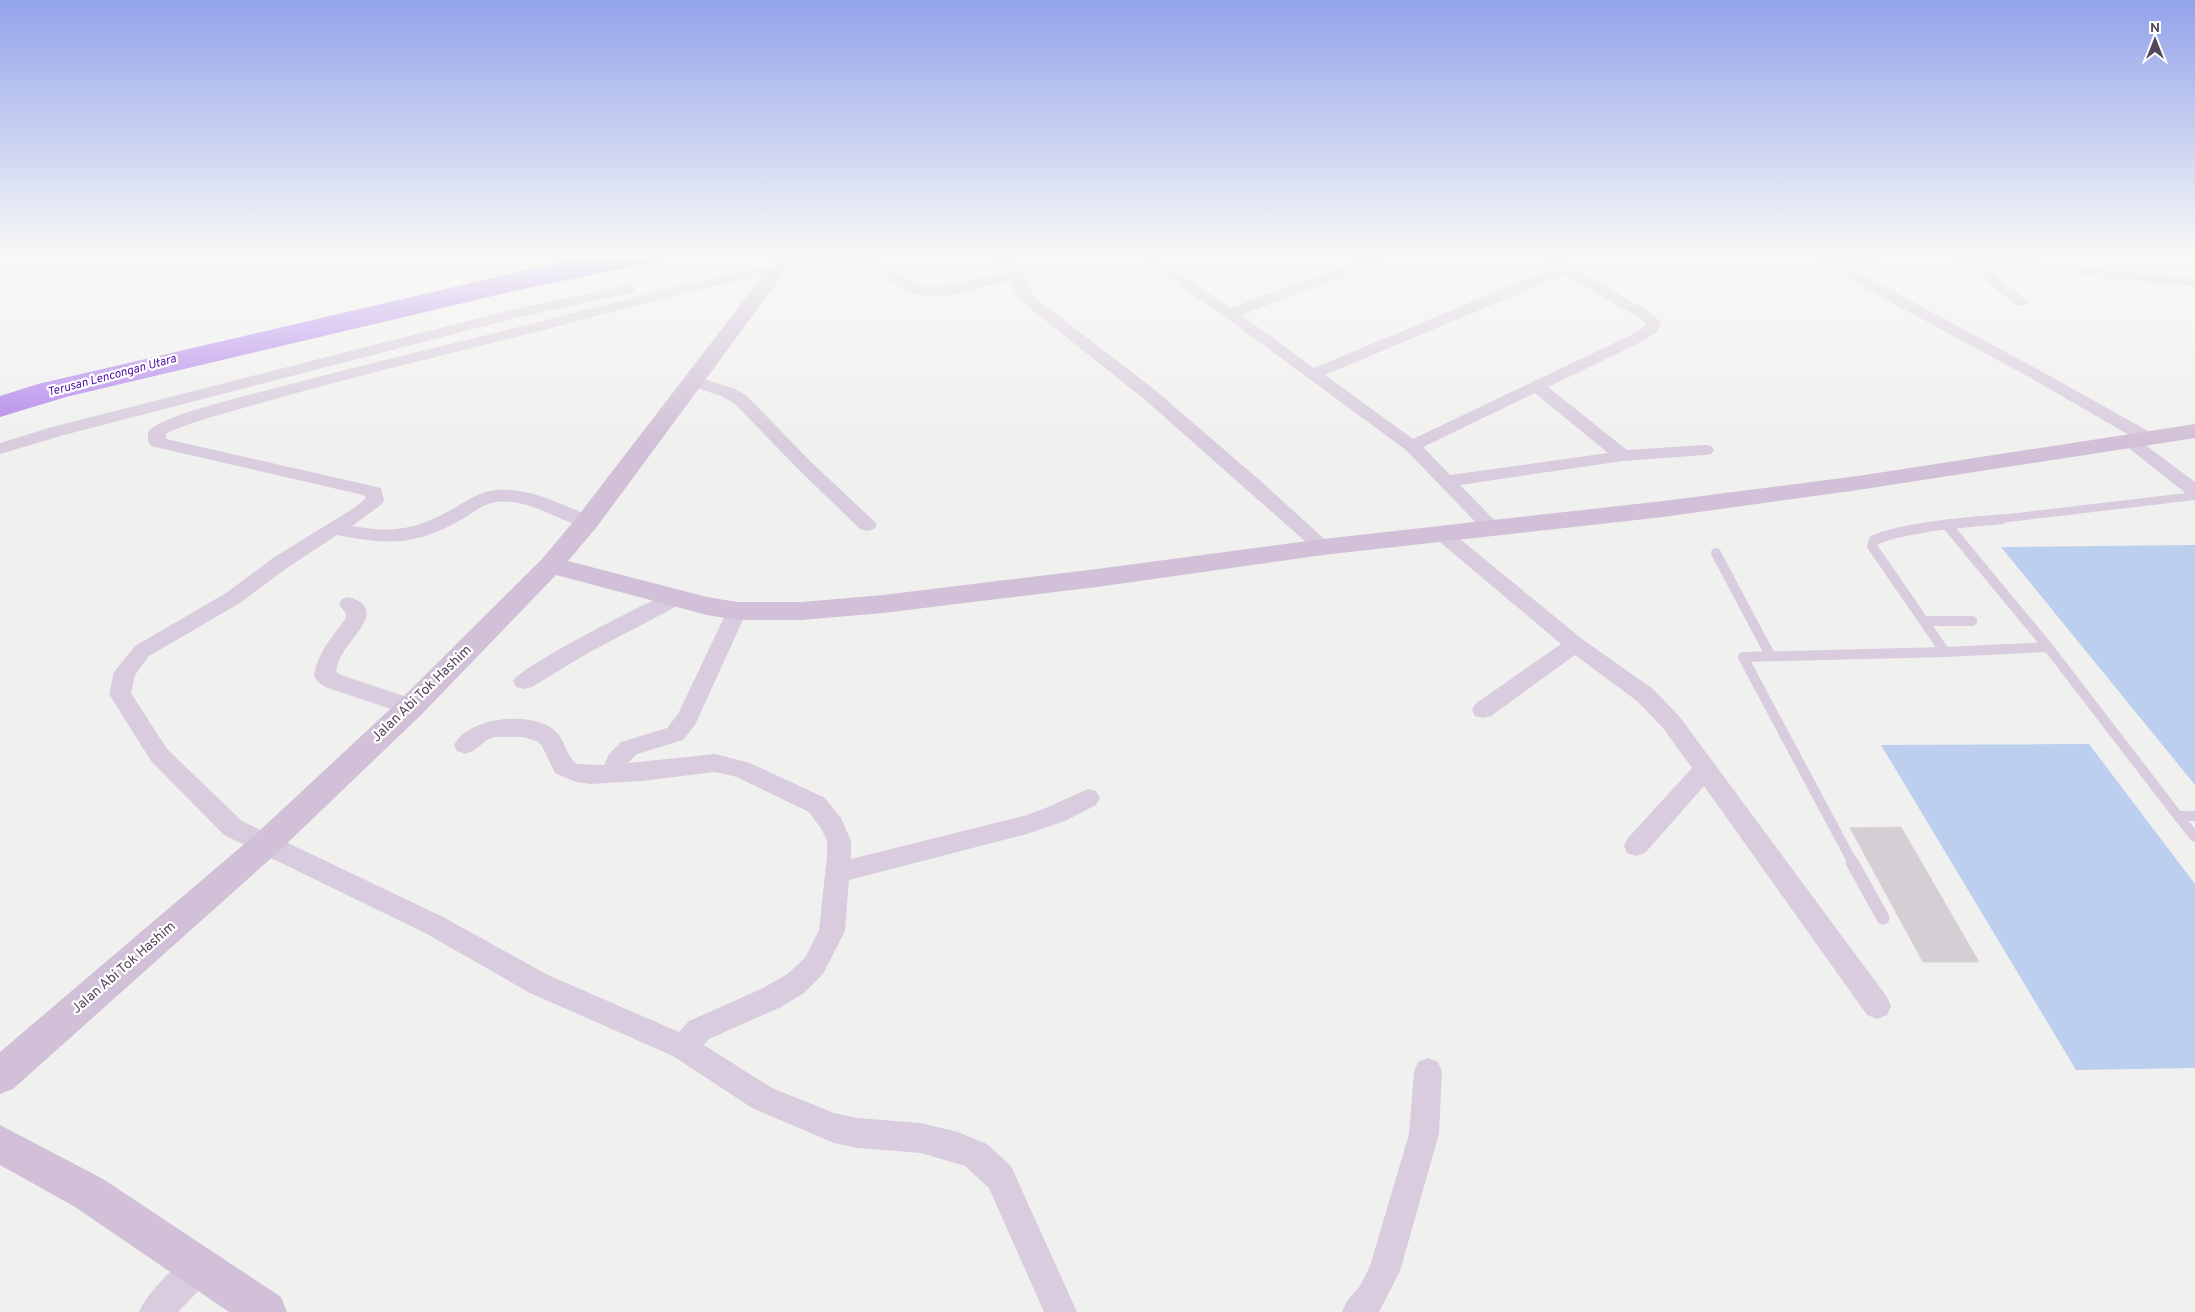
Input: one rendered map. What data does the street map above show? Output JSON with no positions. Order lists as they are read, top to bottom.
{
  "streets": {
    "street": ["Jalan Abi Tok Hashim"]
  },
  "water": ["Terusan Lencongan Utara"],
  "north": "top"
}
